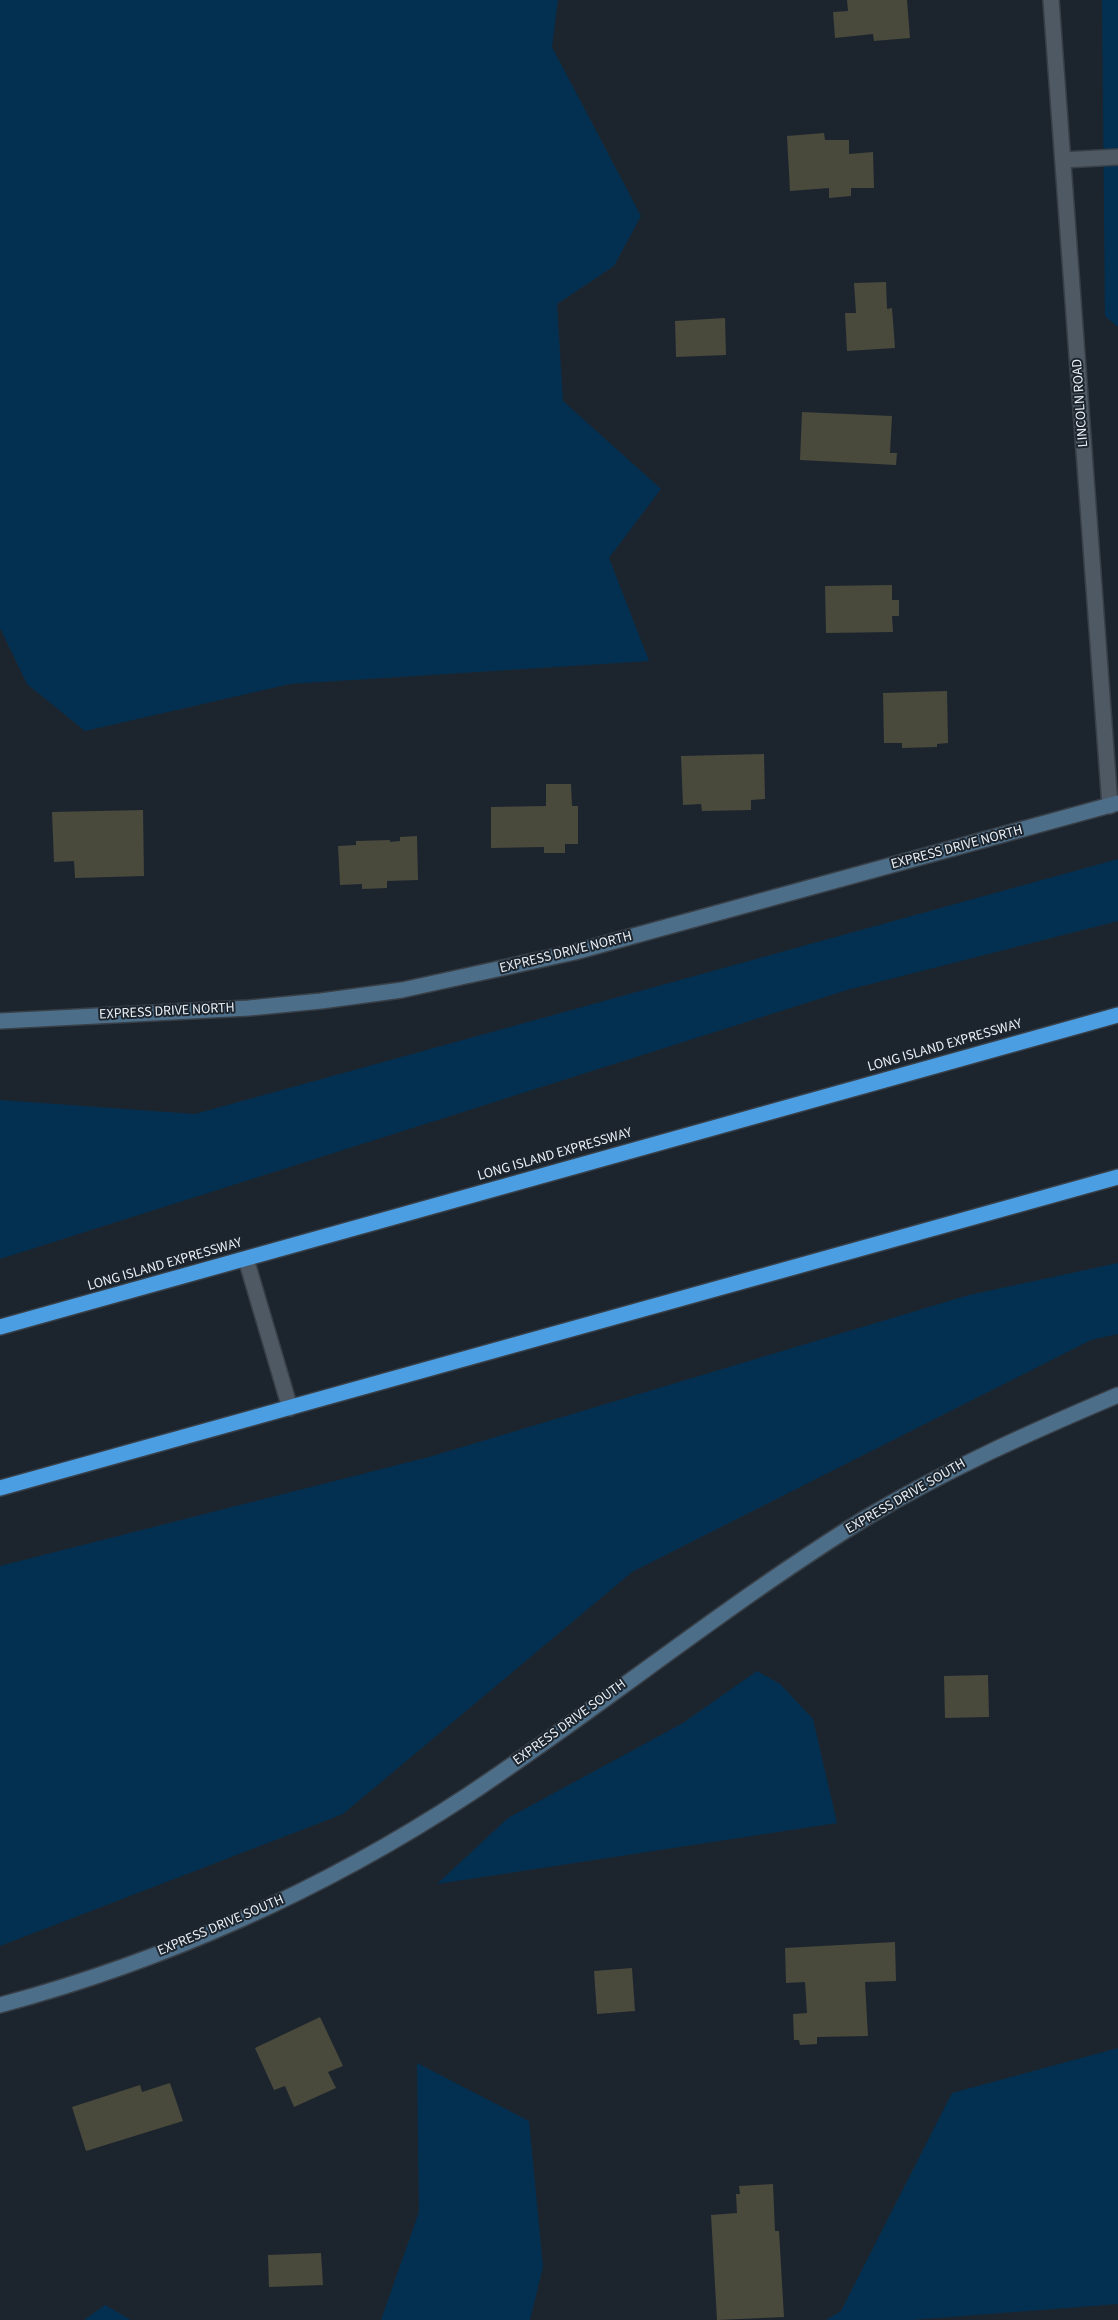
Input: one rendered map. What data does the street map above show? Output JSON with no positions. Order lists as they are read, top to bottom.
{
  "streets": {
    "highway": ["LONG ISLAND EXPRESSWAY"],
    "main road": ["EXPRESS DRIVE NORTH", "EXPRESS DRIVE SOUTH"],
    "street": ["LINCOLN ROAD"]
  },
  "crossings": [
    ["LINCOLN ROAD", "EXPRESS DRIVE NORTH"]
  ]
}
